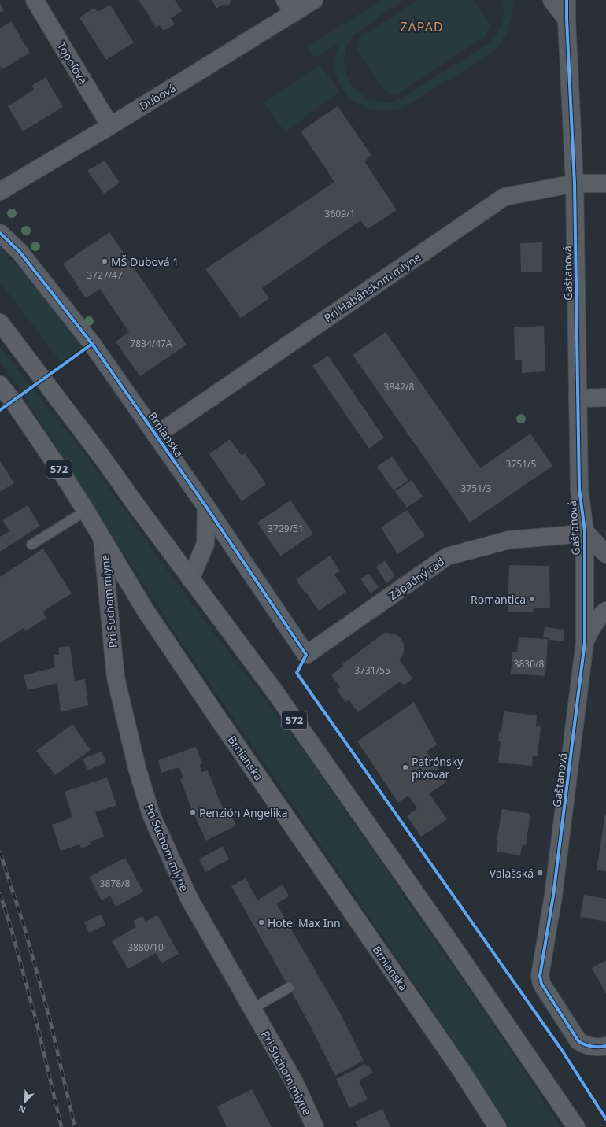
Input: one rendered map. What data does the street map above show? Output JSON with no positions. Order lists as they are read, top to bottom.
{
  "streets": {
    "main road": ["Brnianska", "572"],
    "street": [
      "Topoľová",
      "Dubová",
      "Gaštanová",
      "Pri Habánskom mlyne",
      "Západný rad",
      "Pri Suchom mlyne"
    ]
  },
  "crossings": [
    ["Topoľová", "Dubová"],
    ["Gaštanová", "Pri Habánskom mlyne"],
    ["Gaštanová", "Západný rad"],
    ["Pri Habánskom mlyne", "Brnianska"],
    ["Brnianska", "Západný rad"],
    ["Brnianska", "Pri Suchom mlyne"]
  ],
  "districts": ["ZÁPAD"],
  "places": {
    "other": [
      "MŠ Dubová 1",
      "Romantica",
      "Patrónsky pivovar",
      "Penzión Angelika",
      "Hotel Max Inn"
    ],
    "transit": ["Valašská"]
  },
  "house_numbers": [
    "3609/1",
    "3727/47",
    "7834/47A",
    "3842/8",
    "3751/5",
    "3751/3",
    "3729/51",
    "3830/8",
    "3731/55",
    "3878/8",
    "3880/10"
  ],
  "north": "bottom left"
}
